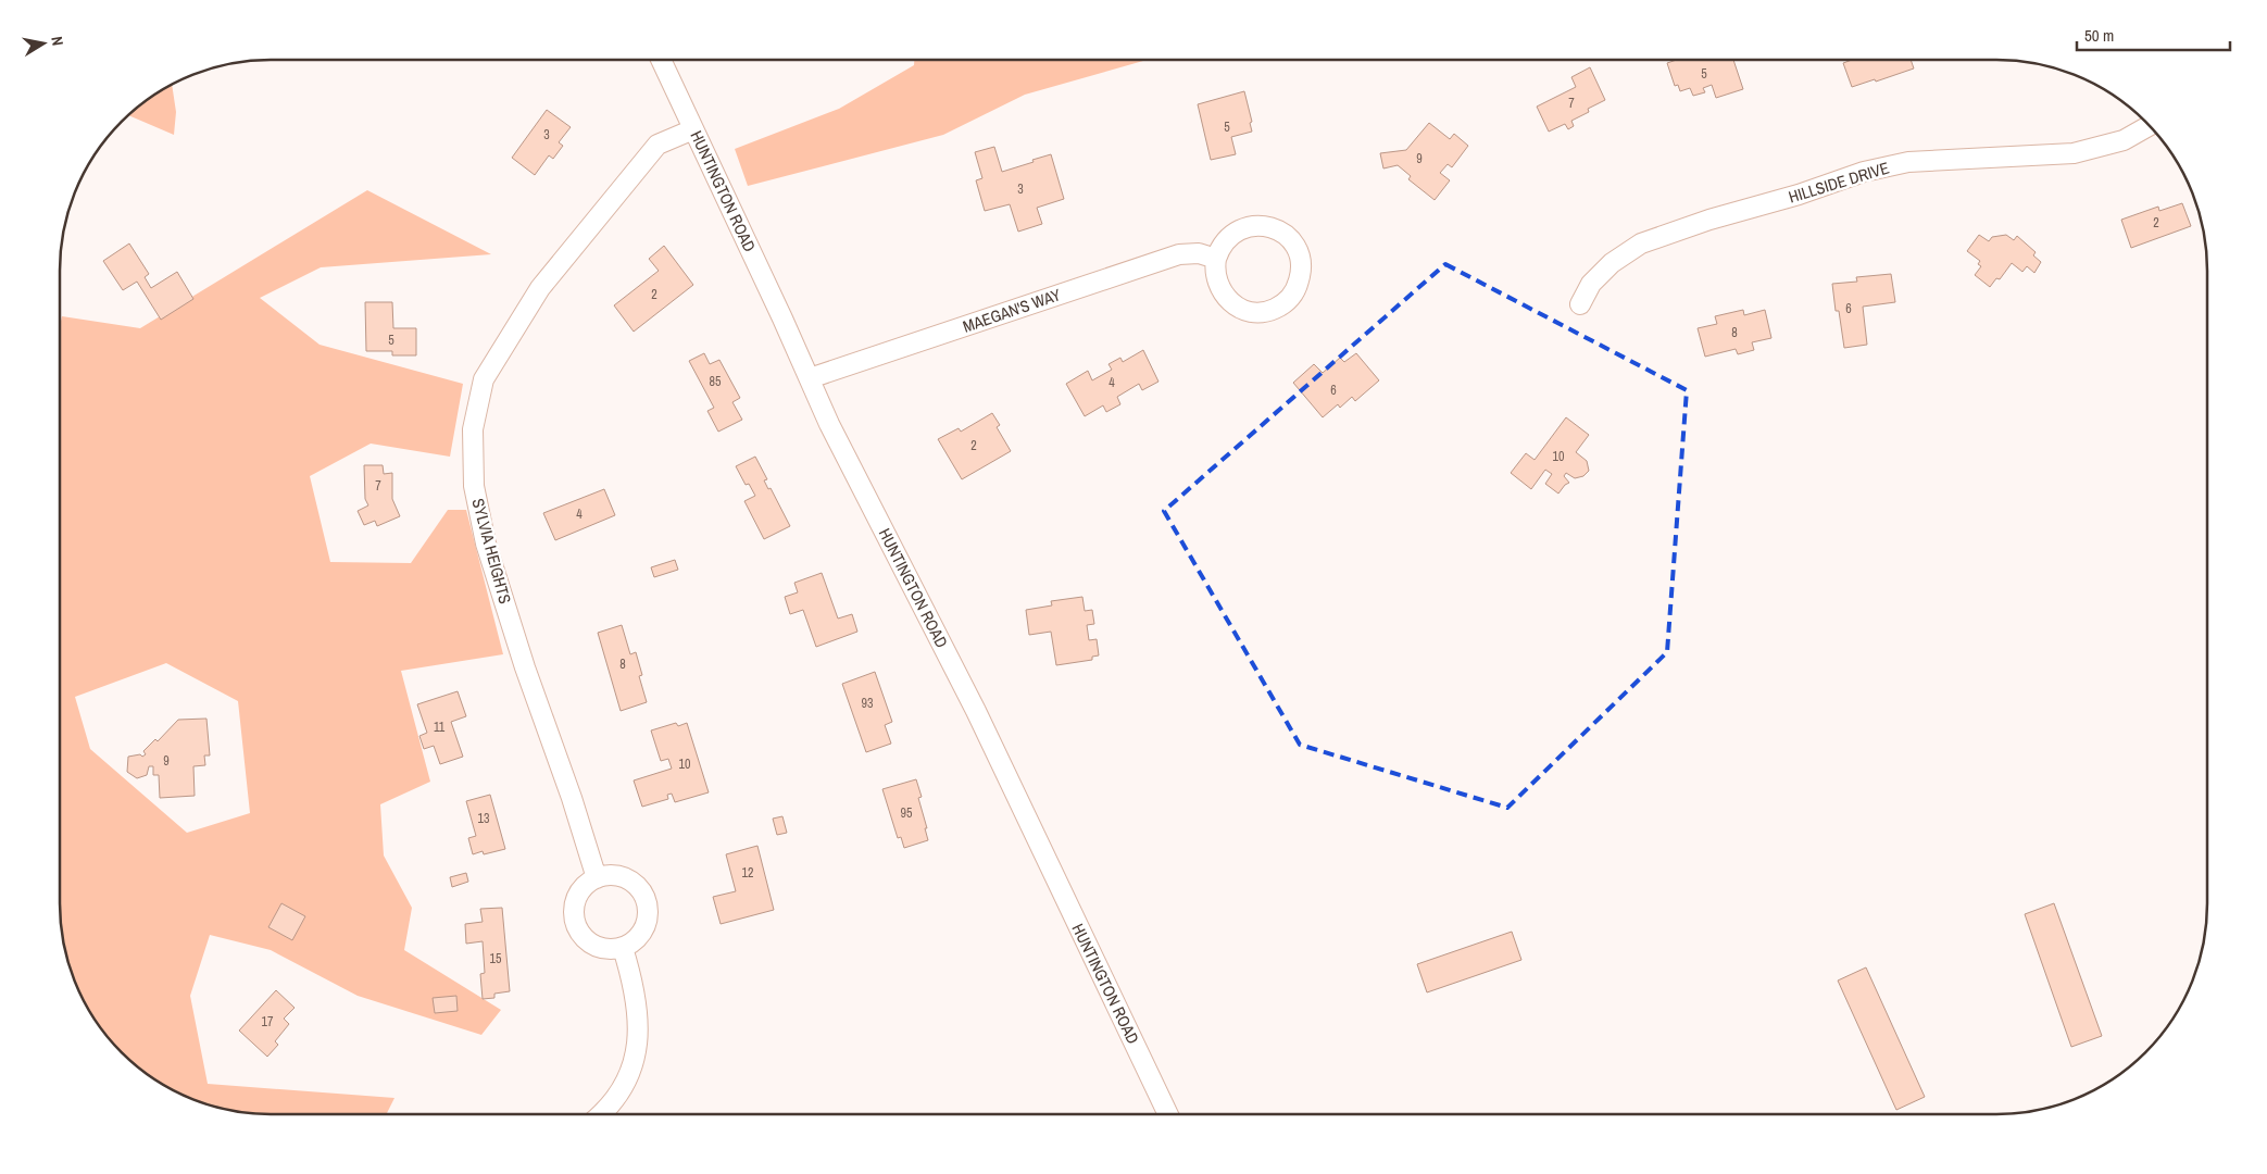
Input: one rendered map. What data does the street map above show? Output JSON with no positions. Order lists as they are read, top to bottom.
{
  "streets": {
    "street": [
      "HILLSIDE DRIVE",
      "HUNTINGTON ROAD",
      "MAEGAN'S WAY",
      "SYLVIA HEIGHTS"
    ]
  },
  "crossings": [
    ["HUNTINGTON ROAD", "MAEGAN'S WAY"],
    ["HUNTINGTON ROAD", "SYLVIA HEIGHTS"]
  ],
  "house_numbers": [
    "5",
    "7",
    "5",
    "3",
    "9",
    "3",
    "2",
    "2",
    "6",
    "8",
    "5",
    "85",
    "4",
    "6",
    "2",
    "10",
    "7",
    "4",
    "8",
    "93",
    "11",
    "9",
    "10",
    "95",
    "13",
    "12",
    "15",
    "17"
  ],
  "scale_bar": "50 m",
  "north": "right"
}
